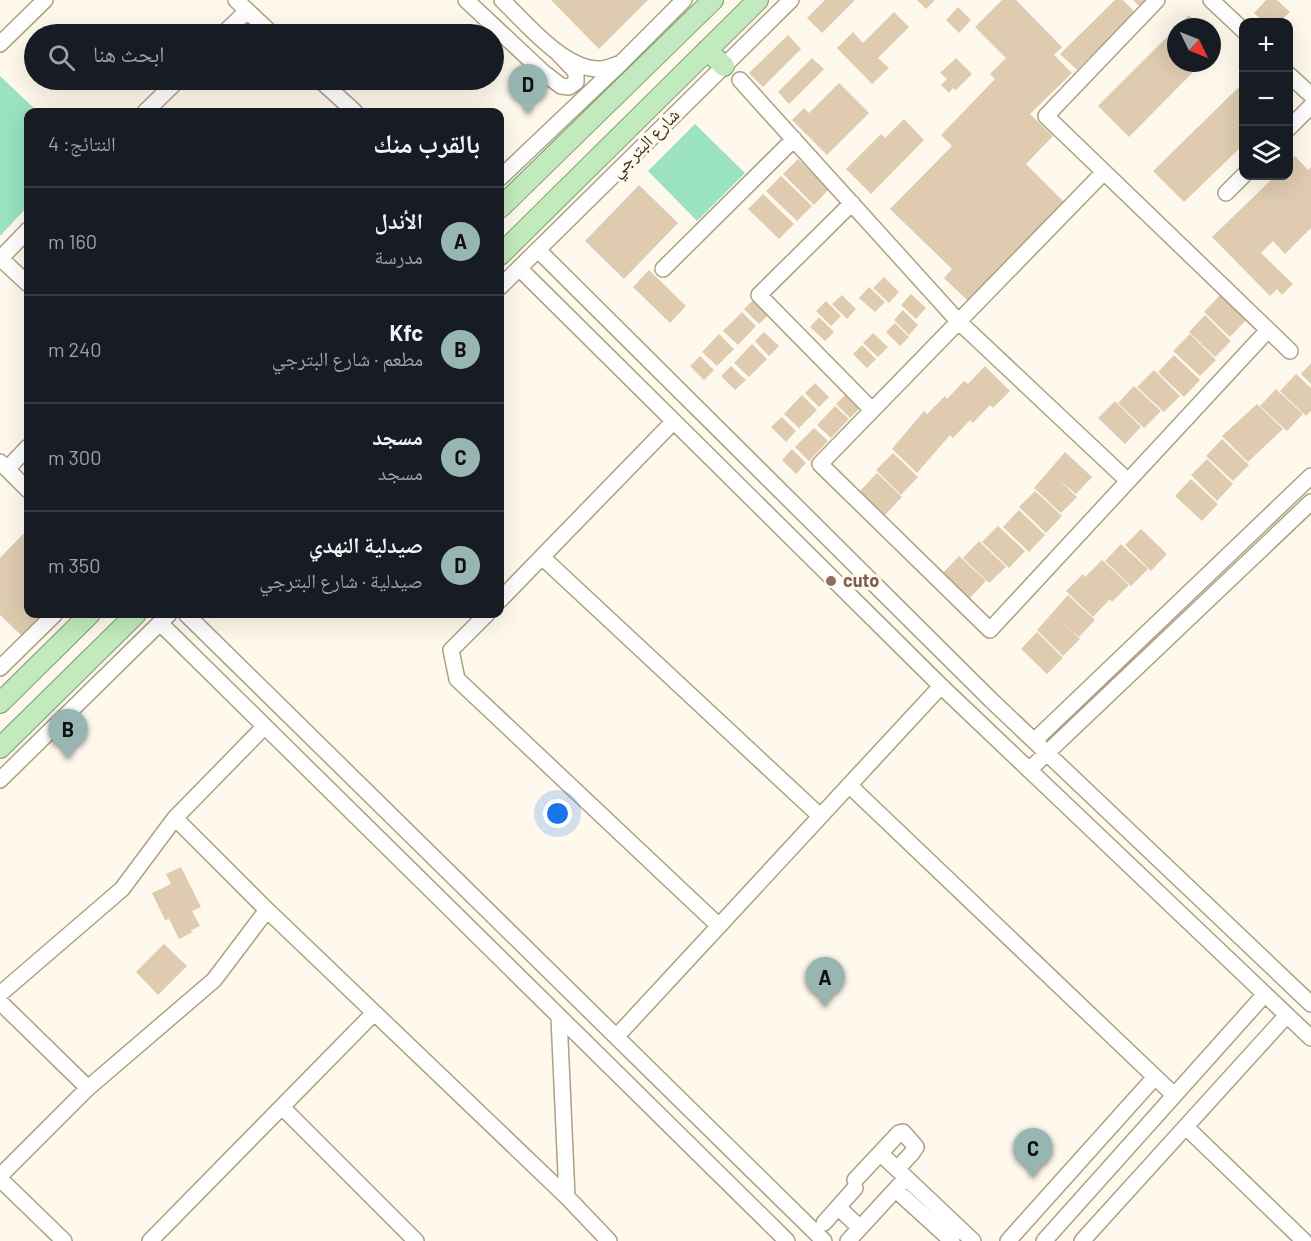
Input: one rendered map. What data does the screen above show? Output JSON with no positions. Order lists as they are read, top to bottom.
{
  "streets": {
    "main road": ["شارع البترجي"]
  },
  "places": ["cuto"],
  "north": "bottom right",
  "page": {
    "map_buttons": ["+", "−"],
    "search": "ابحث هنا",
    "pins": [
      "D",
      "B",
      "A",
      "C"
    ],
    "heading": ["بالقرب منك", "النتائج: 4"],
    "list": [
      {
        "mark": "A",
        "name": "الأندل",
        "note": "مدرسة",
        "value": "160 m"
      },
      {
        "mark": "B",
        "name": "Kfc",
        "note": "مطعم · شارع البترجي",
        "value": "240 m"
      },
      {
        "mark": "C",
        "name": "مسجد",
        "note": "مسجد",
        "value": "300 m"
      },
      {
        "mark": "D",
        "name": "صيدلية النهدي",
        "note": "صيدلية · شارع البترجي",
        "value": "350 m"
      }
    ]
  }
}
